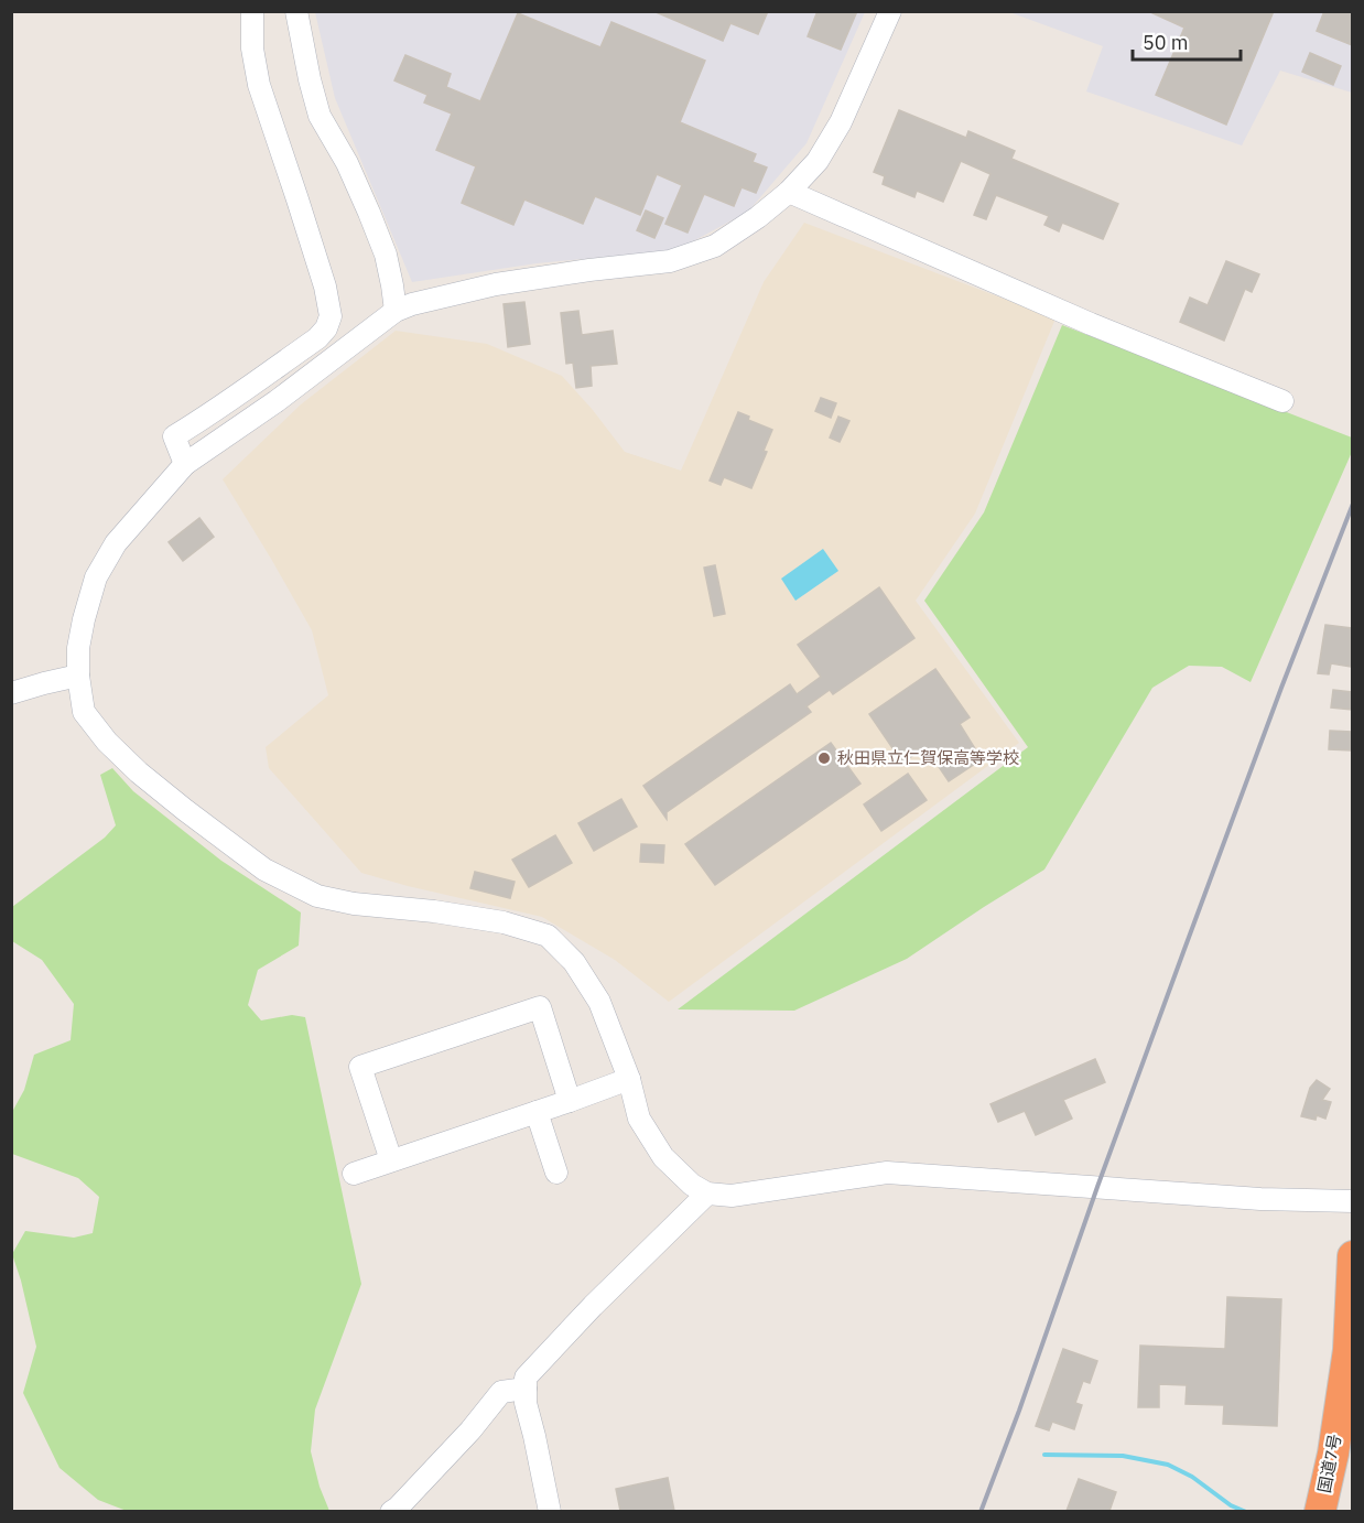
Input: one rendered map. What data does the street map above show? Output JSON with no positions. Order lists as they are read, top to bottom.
{
  "streets": {
    "highway": ["国道7号"]
  },
  "places": ["秋田県立仁賀保高等学校"],
  "scale_bar": "50 m"
}
